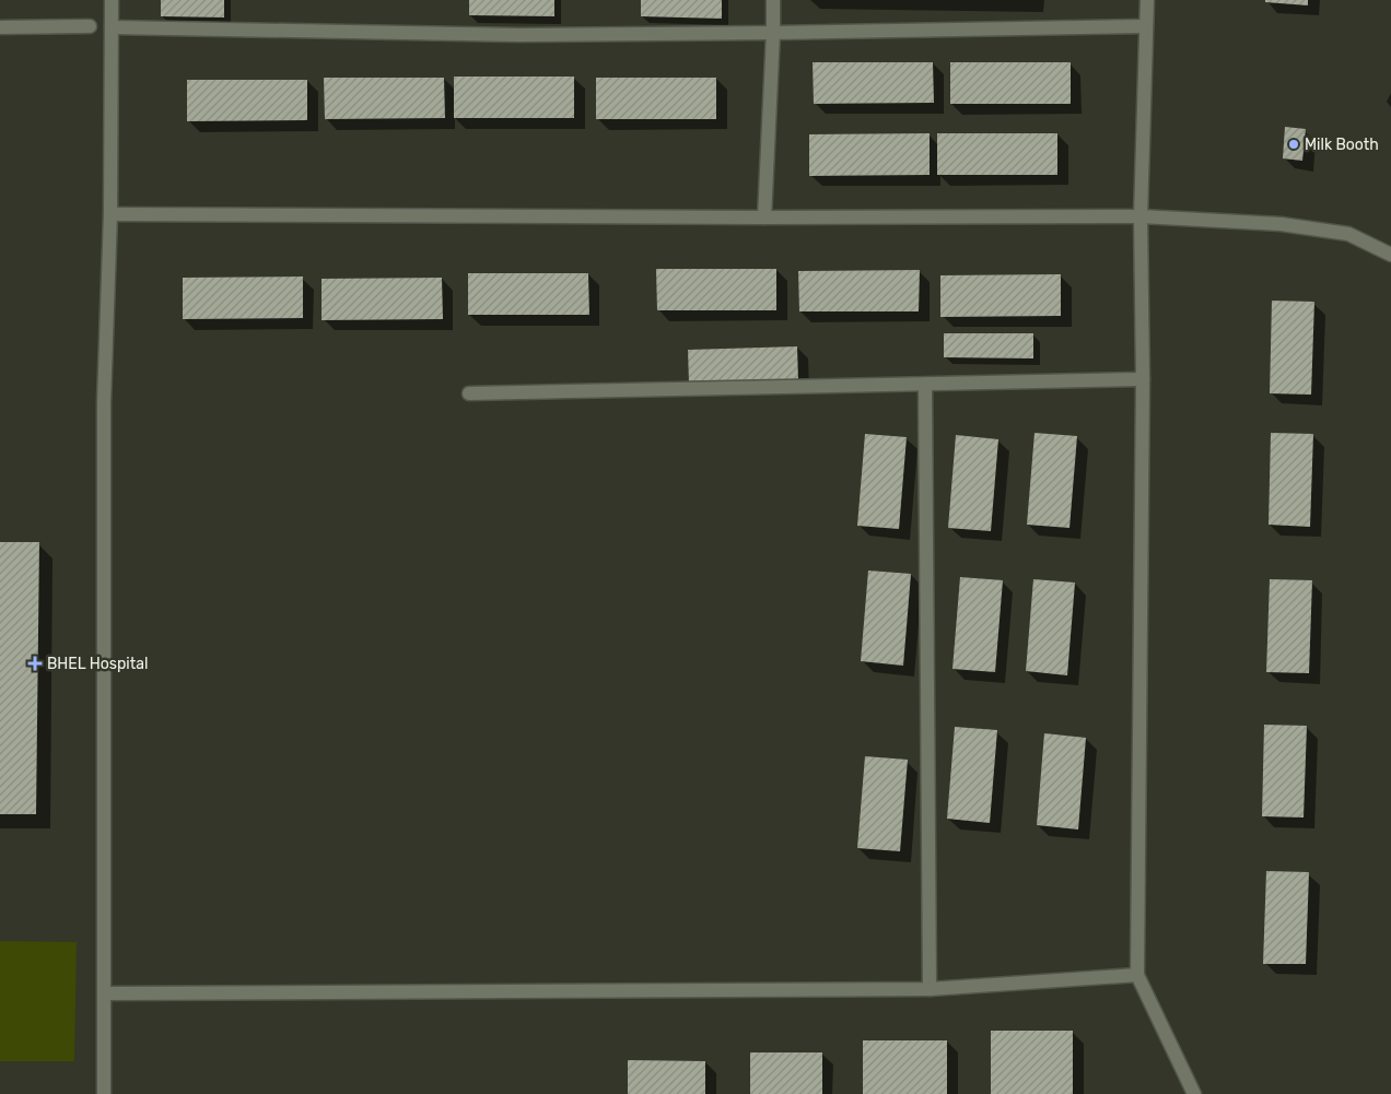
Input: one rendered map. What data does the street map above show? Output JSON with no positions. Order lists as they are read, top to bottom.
{
  "places": {
    "other": ["Milk Booth"],
    "health": ["BHEL Hospital"]
  }
}
